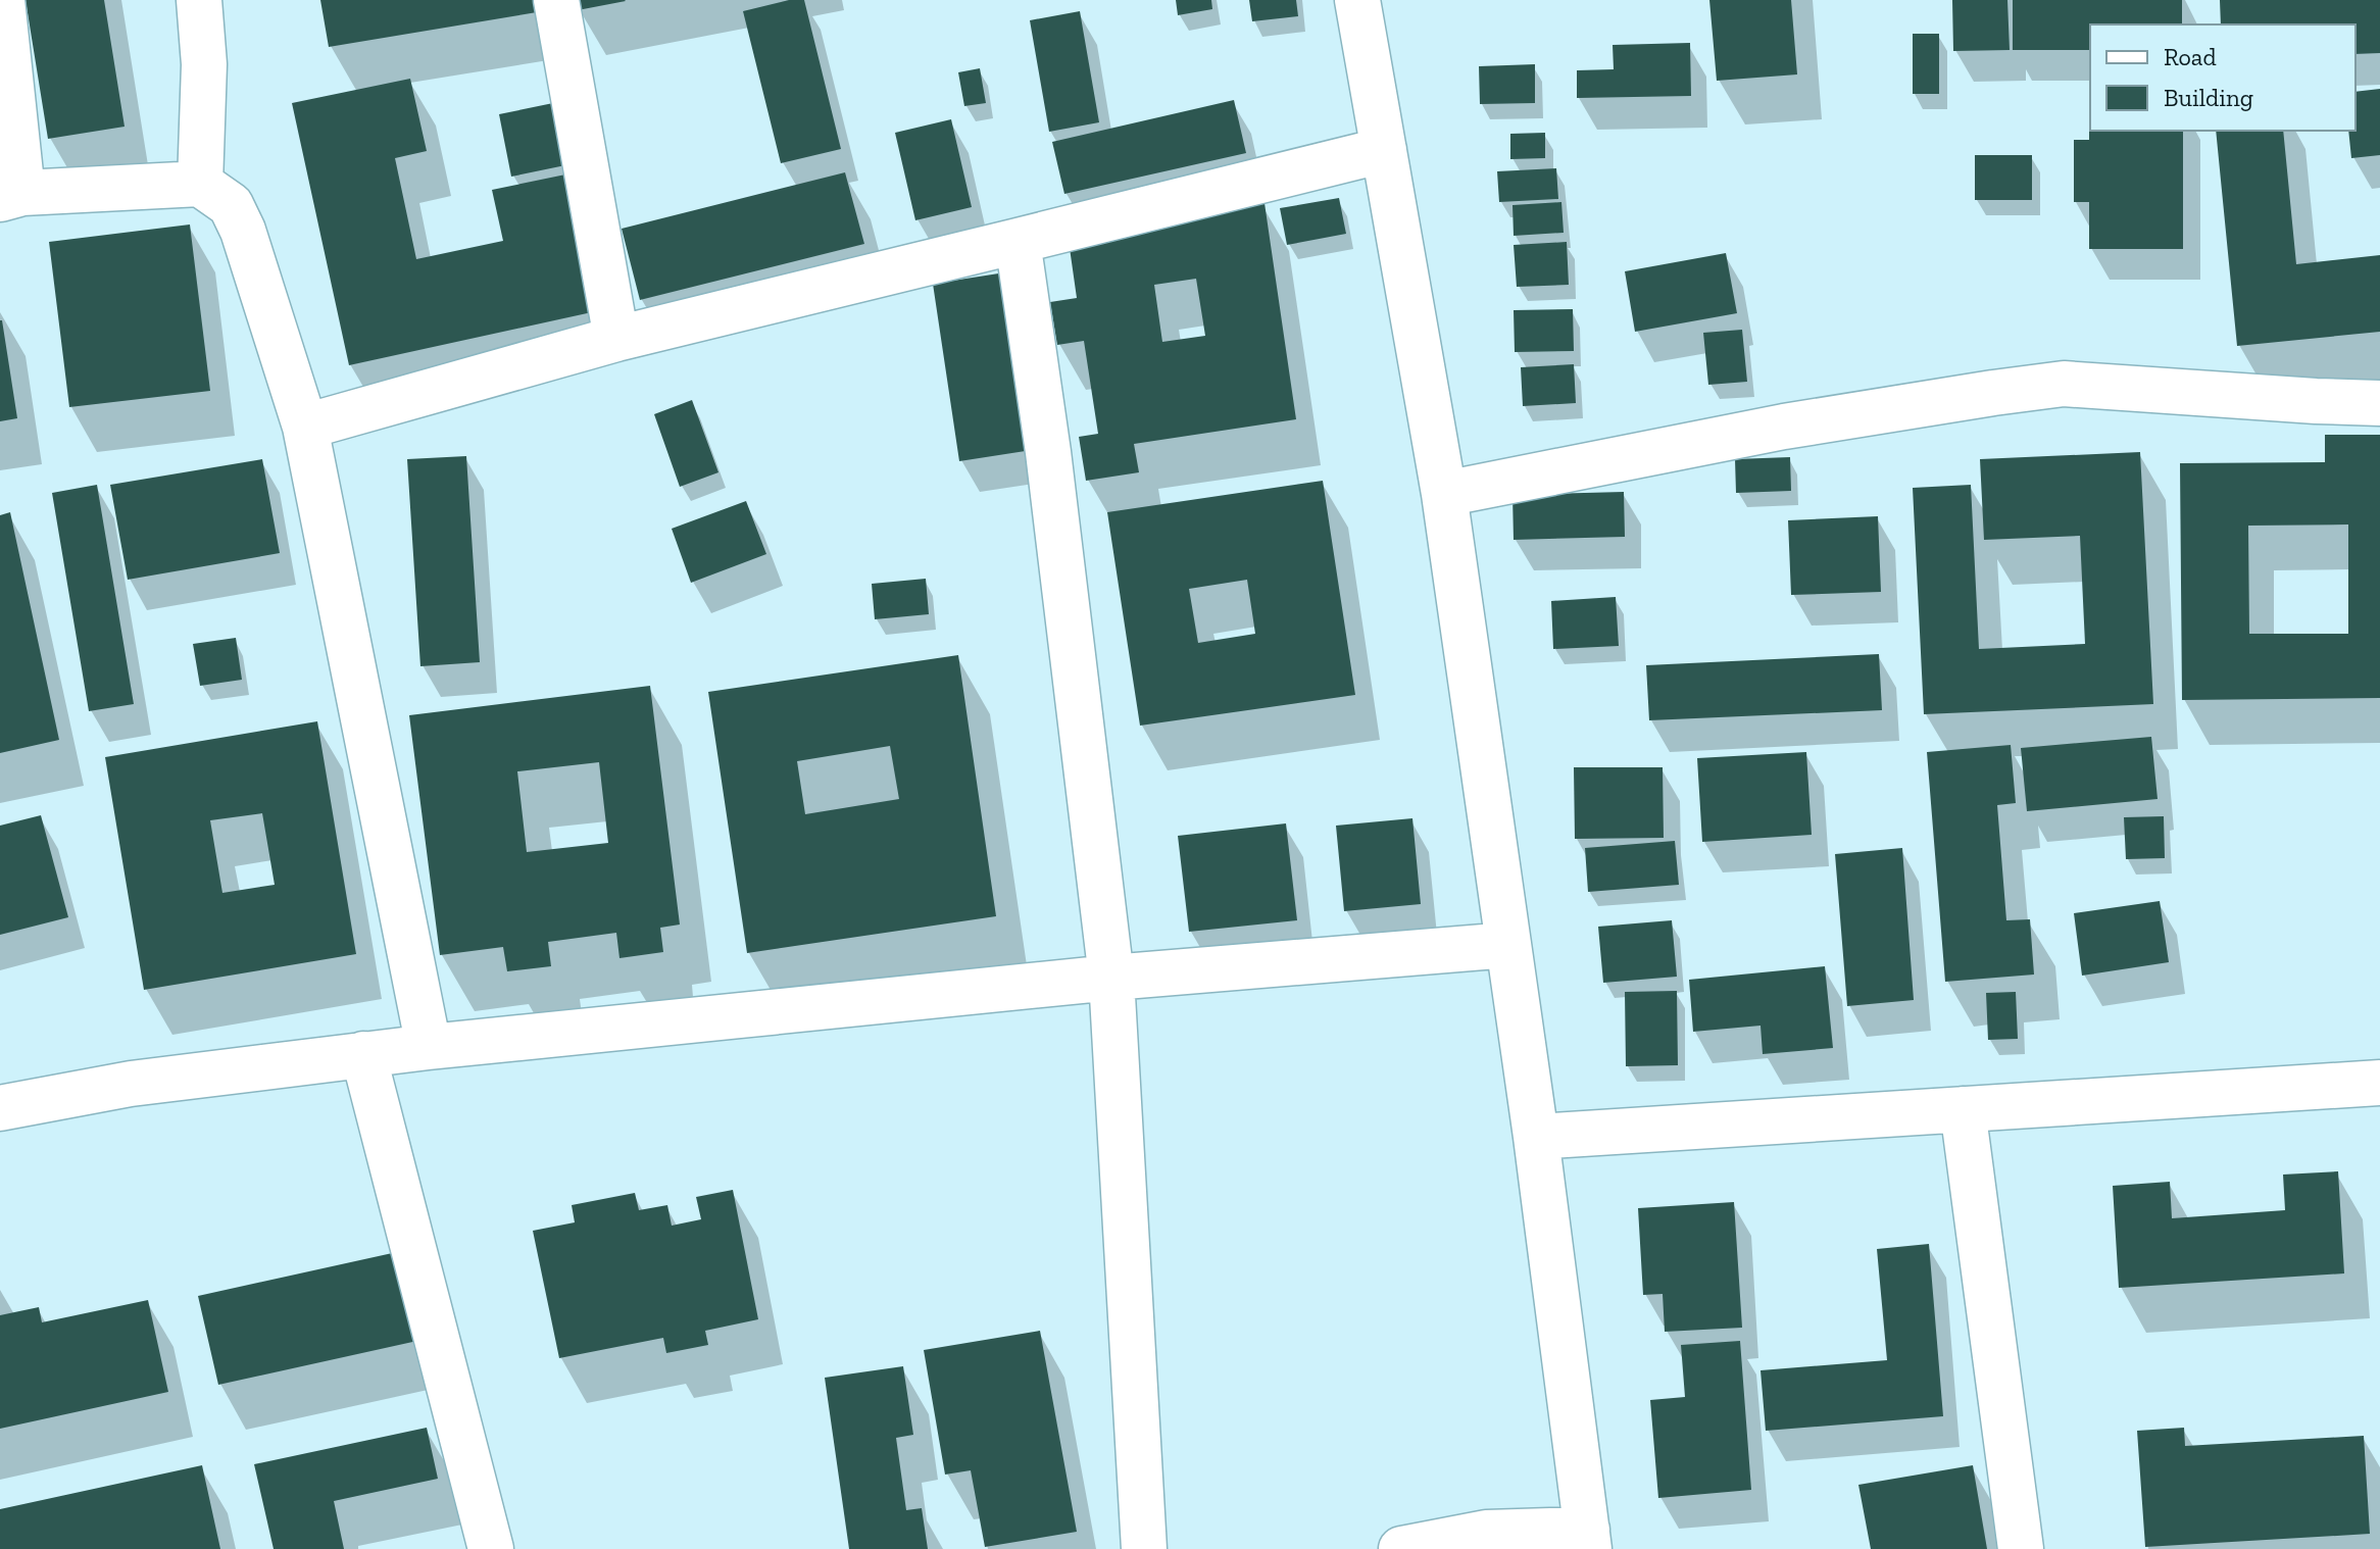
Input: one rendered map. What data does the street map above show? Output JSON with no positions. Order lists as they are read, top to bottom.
{
  "legend": ["Road", "Building"]
}
